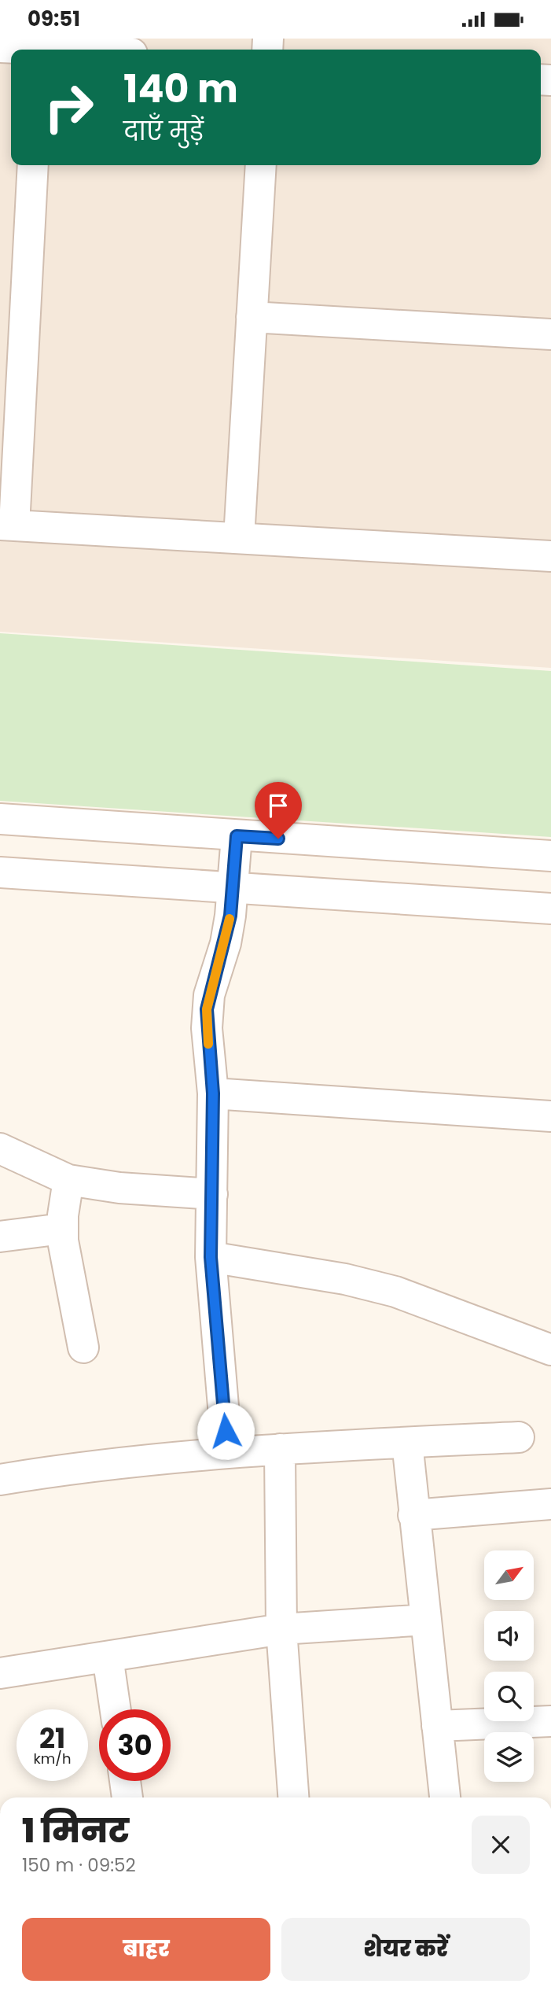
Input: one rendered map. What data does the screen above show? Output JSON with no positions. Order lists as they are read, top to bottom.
{
  "north": "top right",
  "page": {
    "status": "09:51",
    "turn": ["140 m", "दाएँ मुड़ें"],
    "speed": "21 km/h",
    "limit": "30",
    "heading": ["1 मिनट", "150 m · 09:52"],
    "buttons": ["बाहर", "शेयर करें"]
  }
}
